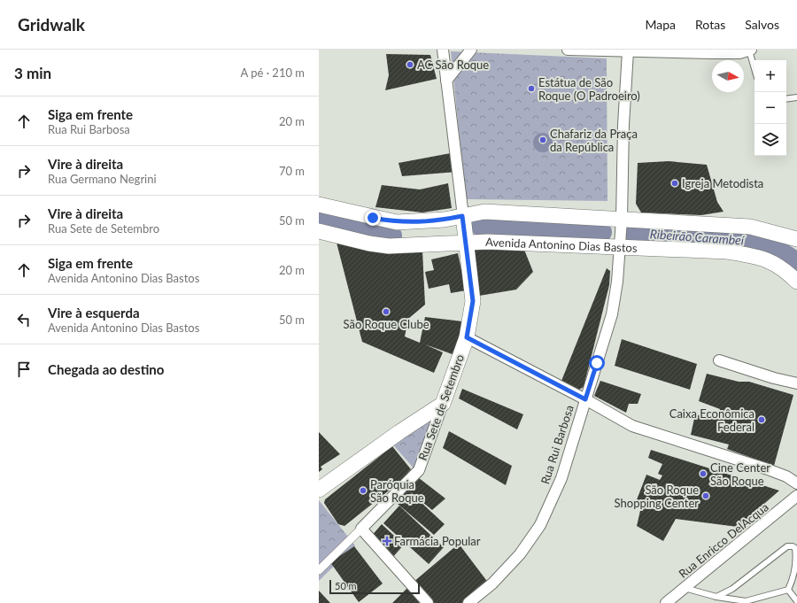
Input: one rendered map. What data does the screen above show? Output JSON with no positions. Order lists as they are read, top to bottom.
{
  "streets": {
    "main road": ["Avenida Antonino Dias Bastos", "Rua Sete de Setembro"],
    "street": ["Rua Rui Barbosa", "Rua Enricco DelAcqua"]
  },
  "crossings": [
    ["Avenida Antonino Dias Bastos", "Rua Sete de Setembro"],
    ["Avenida Antonino Dias Bastos", "Rua Rui Barbosa"]
  ],
  "water": ["Ribeirão Carambeí"],
  "places": {
    "other": [
      "AC São Roque",
      "Estátua de São Roque (O Padroeiro)",
      "Chafariz da Praça da República",
      "Igreja Metodista",
      "São Roque Clube",
      "Caixa Econômica Federal",
      "Cine Center São Roque",
      "Paróquia São Roque",
      "São Roque Shopping Center"
    ],
    "health": ["Farmácia Popular"]
  },
  "scale_bar": "50 m",
  "north": "right",
  "page": {
    "header": "Gridwalk",
    "nav": ["Mapa", "Rotas", "Salvos"],
    "heading": ["3 min", "A pé · 210 m"],
    "map_buttons": ["+", "−"],
    "list": [
      ["Siga em frente", "Rua Rui Barbosa", "20 m"],
      ["Vire à direita", "Rua Germano Negrini", "70 m"],
      ["Vire à direita", "Rua Sete de Setembro", "50 m"],
      ["Siga em frente", "Avenida Antonino Dias Bastos", "20 m"],
      ["Vire à esquerda", "Avenida Antonino Dias Bastos", "50 m"],
      "Chegada ao destino"
    ],
    "scale": "50 m"
  }
}
